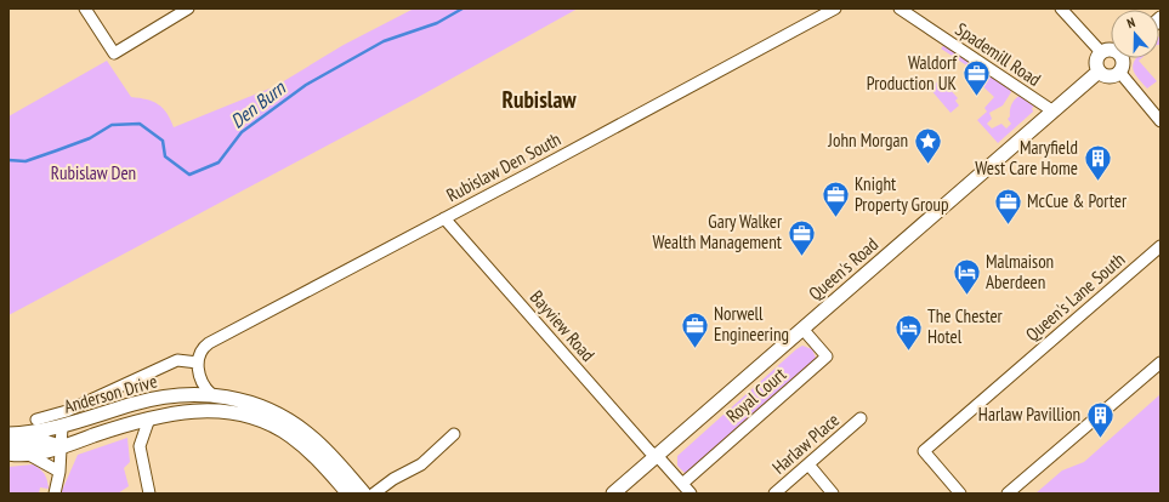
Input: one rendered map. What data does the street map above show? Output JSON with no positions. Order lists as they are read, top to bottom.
{
  "streets": {
    "main road": ["Queen's Road", "Anderson Drive"],
    "street": [
      "Spademill Road",
      "Rubislaw Den South",
      "Queen's Lane South",
      "Bayview Road",
      "Royal Court",
      "Harlaw Place"
    ]
  },
  "crossings": [
    ["Spademill Road", "Queen's Road"],
    ["Rubislaw Den South", "Bayview Road"],
    ["Queen's Road", "Bayview Road"],
    ["Queen's Road", "Royal Court"],
    ["Bayview Road", "Royal Court"]
  ],
  "districts": ["Rubislaw"],
  "water": ["Den Burn"],
  "parks": ["Rubislaw Den"],
  "places": {
    "office": [
      "Waldorf Production UK",
      "Knight Property Group",
      "McCue & Porter",
      "Gary Walker Wealth Management",
      "Norwell Engineering"
    ],
    "place": ["John Morgan"],
    "building": ["Maryfield West Care Home", "Harlaw Pavillion"],
    "hotel": ["Malmaison Aberdeen", "The Chester Hotel"]
  },
  "north": "top"
}
